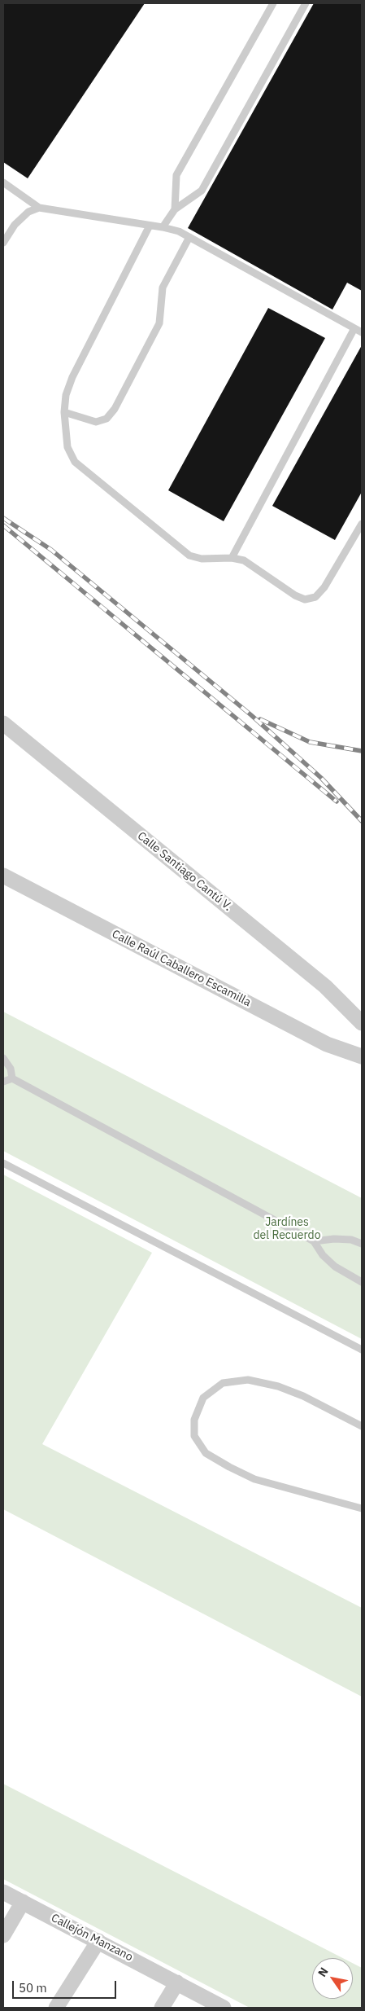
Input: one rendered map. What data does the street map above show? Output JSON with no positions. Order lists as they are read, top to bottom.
{
  "streets": {
    "street": ["Calle Santiago Cantú V.", "Calle Raúl Caballero Escamilla", "Callejón Manzano"]
  },
  "parks": ["Jardínes del Recuerdo"],
  "scale_bar": "50 m",
  "north": "top left"
}
